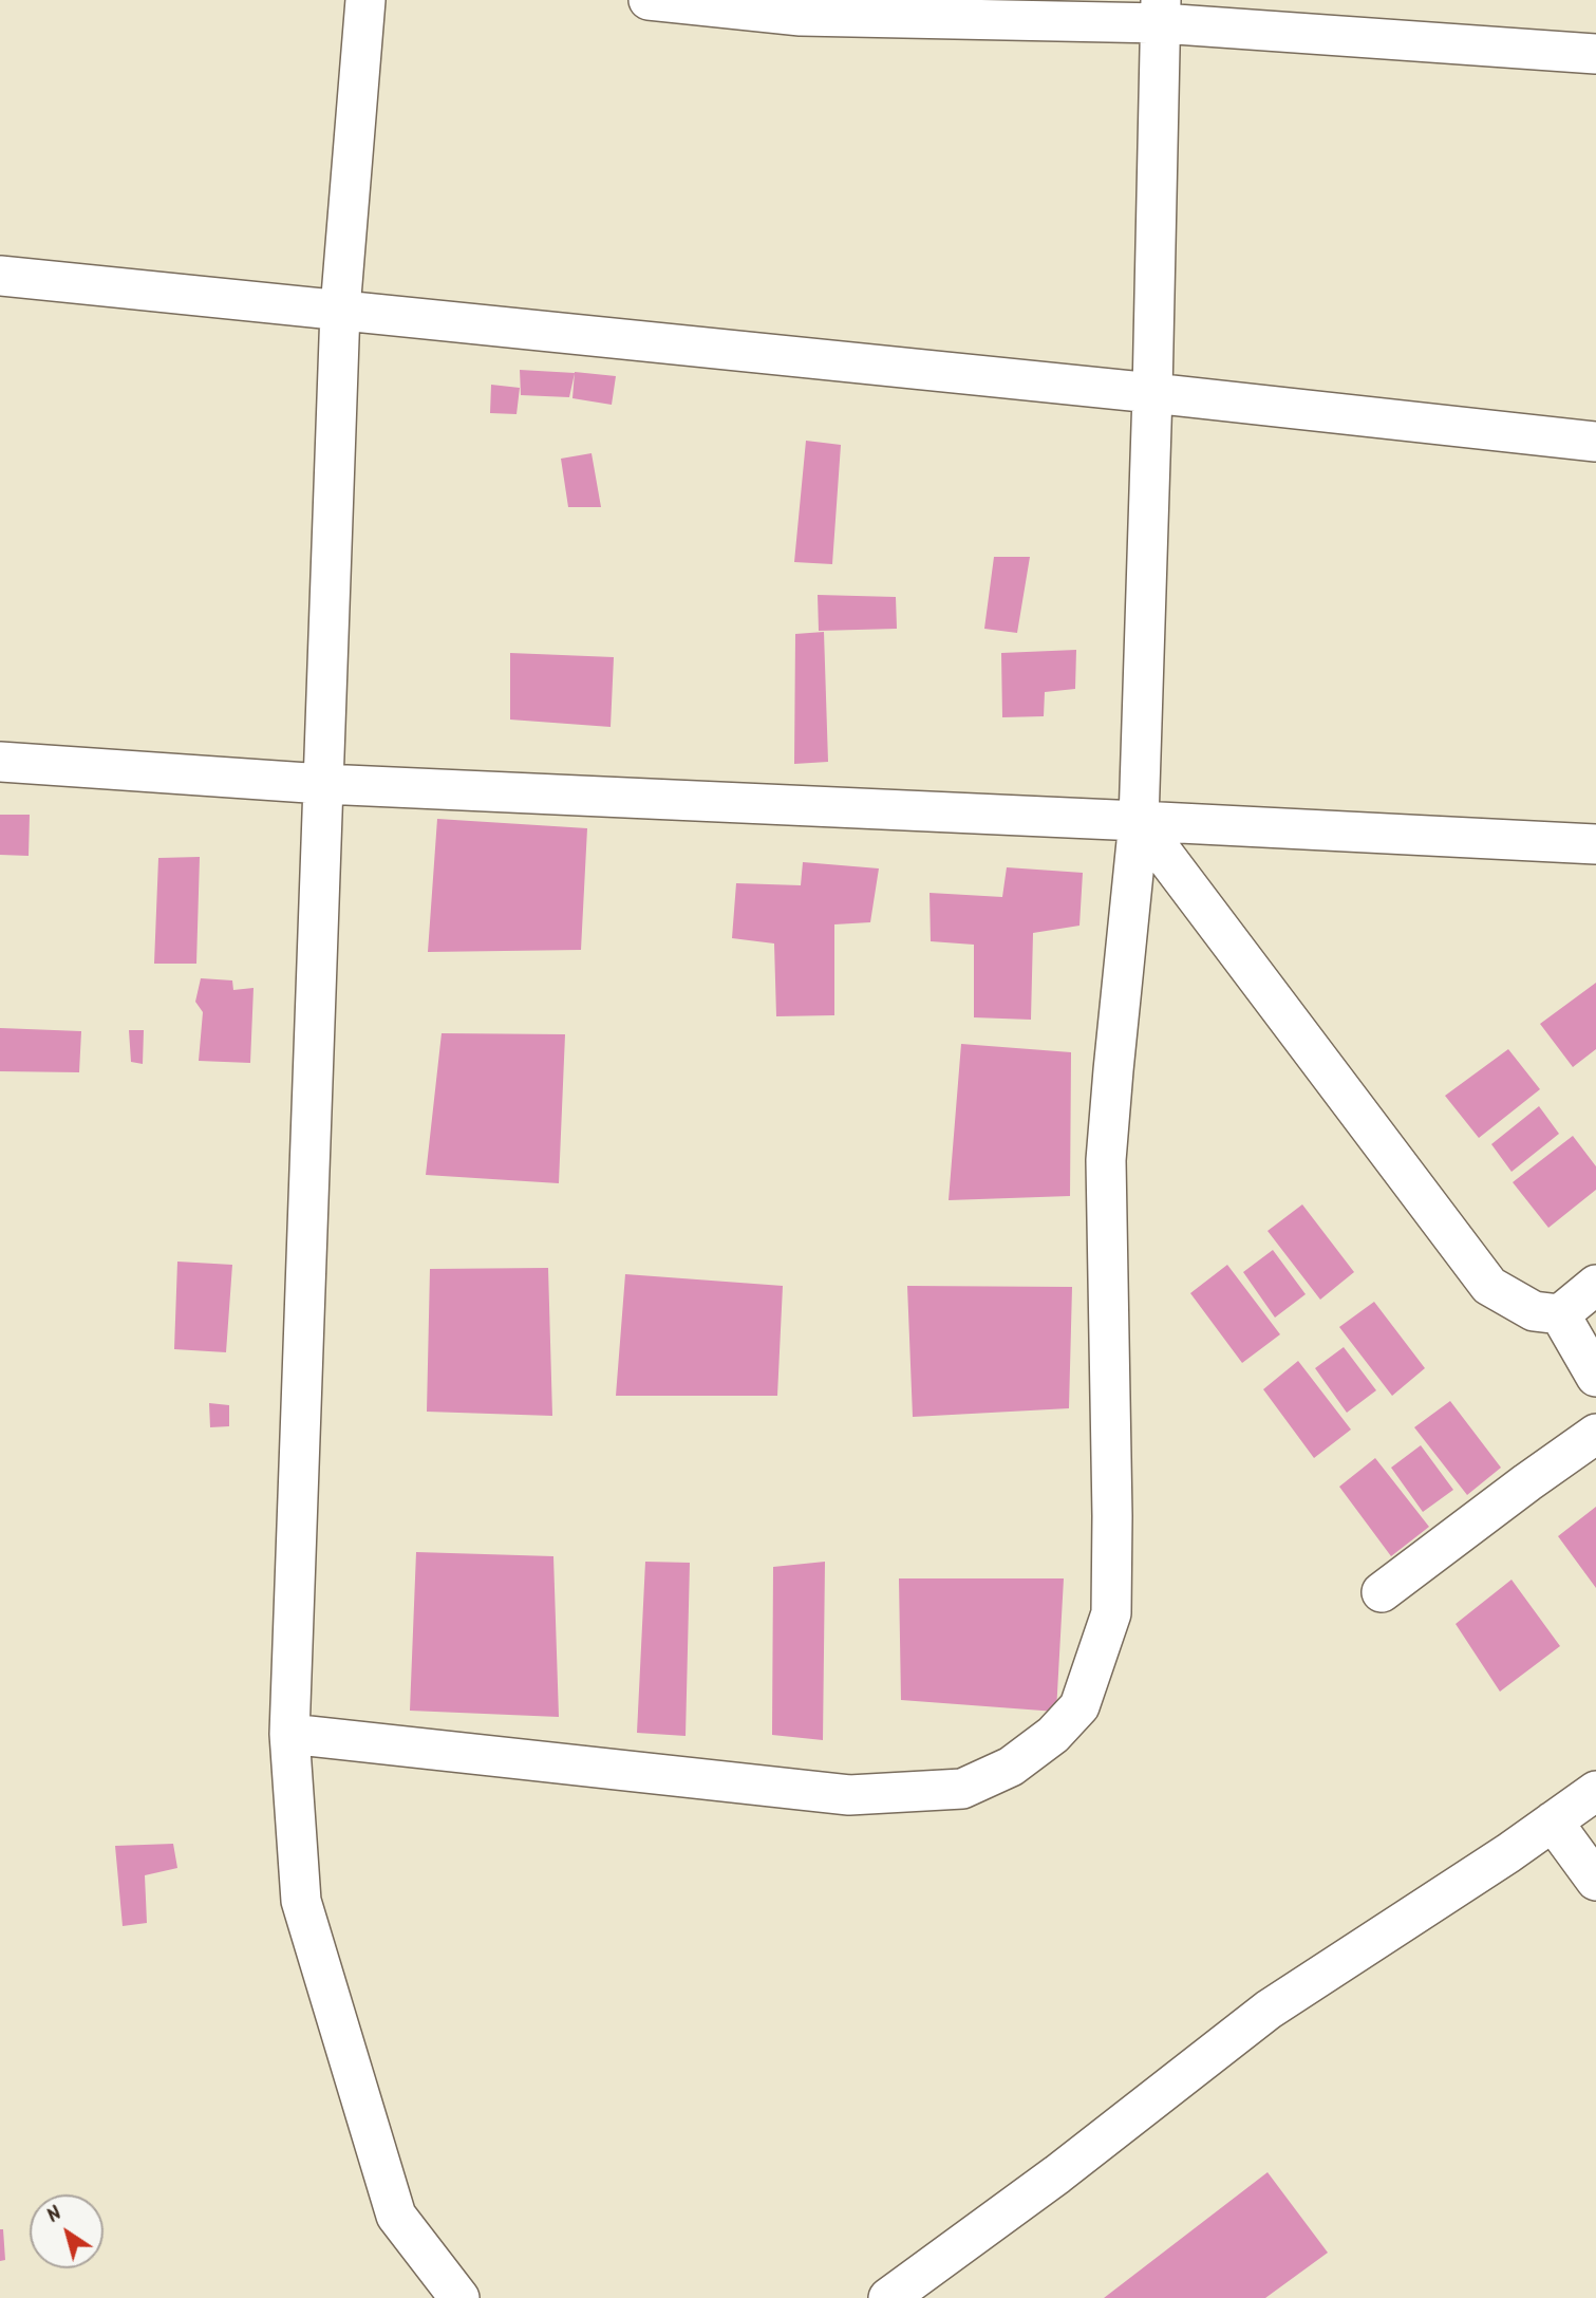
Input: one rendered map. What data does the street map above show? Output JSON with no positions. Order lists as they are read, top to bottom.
{
  "north": "top left"
}
